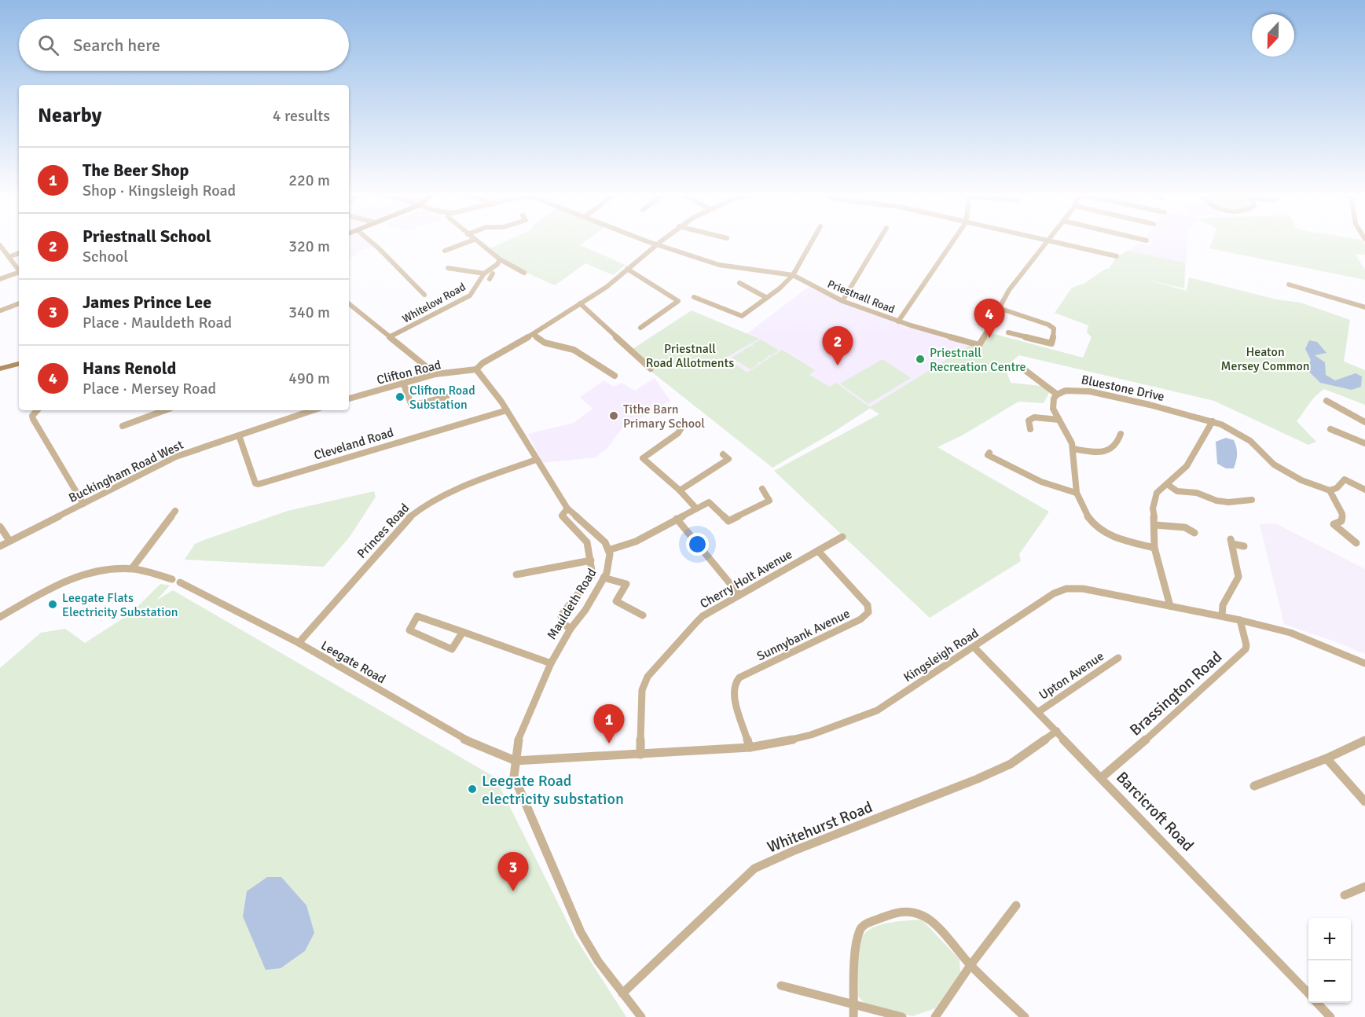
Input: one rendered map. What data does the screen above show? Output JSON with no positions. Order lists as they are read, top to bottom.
{
  "streets": {
    "street": [
      "Priestnall Road",
      "Whitelow Road",
      "Clifton Road",
      "Bluestone Drive",
      "Cleveland Road",
      "Buckingham Road West",
      "Princes Road",
      "Cherry Holt Avenue",
      "Mauldeth Road",
      "Sunnybank Avenue",
      "Kingsleigh Road",
      "Leegate Road",
      "Upton Avenue",
      "Brassington Road",
      "Barcicroft Road",
      "Whitehurst Road"
    ]
  },
  "crossings": [
    ["Cleveland Road", "Buckingham Road West"],
    ["Princes Road", "Leegate Road"],
    ["Cherry Holt Avenue", "Sunnybank Avenue"],
    ["Cherry Holt Avenue", "Kingsleigh Road"],
    ["Mauldeth Road", "Kingsleigh Road"],
    ["Mauldeth Road", "Leegate Road"],
    ["Mauldeth Road", "Whitehurst Road"],
    ["Sunnybank Avenue", "Kingsleigh Road"],
    ["Kingsleigh Road", "Leegate Road"],
    ["Kingsleigh Road", "Brassington Road"],
    ["Kingsleigh Road", "Barcicroft Road"],
    ["Upton Avenue", "Barcicroft Road"],
    ["Brassington Road", "Barcicroft Road"],
    ["Barcicroft Road", "Whitehurst Road"]
  ],
  "parks": ["Priestnall Road Allotments", "Heaton Mersey Common"],
  "places": [
    "Priestnall Recreation Centre",
    "Clifton Road Substation",
    "Tithe Barn Primary School",
    "Leegate Flats Electricity Substation",
    "Leegate Road electricity substation"
  ],
  "north": "bottom",
  "page": {
    "search": "Search here",
    "heading": ["Nearby", "4 results"],
    "list": [
      {
        "mark": "1",
        "name": "The Beer Shop",
        "note": "Shop · Kingsleigh Road",
        "value": "220 m"
      },
      {
        "mark": "2",
        "name": "Priestnall School",
        "note": "School",
        "value": "320 m"
      },
      {
        "mark": "3",
        "name": "James Prince Lee",
        "note": "Place · Mauldeth Road",
        "value": "340 m"
      },
      {
        "mark": "4",
        "name": "Hans Renold",
        "note": "Place · Mersey Road",
        "value": "490 m"
      }
    ],
    "pins": [
      "4",
      "2",
      "1",
      "3"
    ],
    "map_buttons": ["+", "−"]
  }
}
